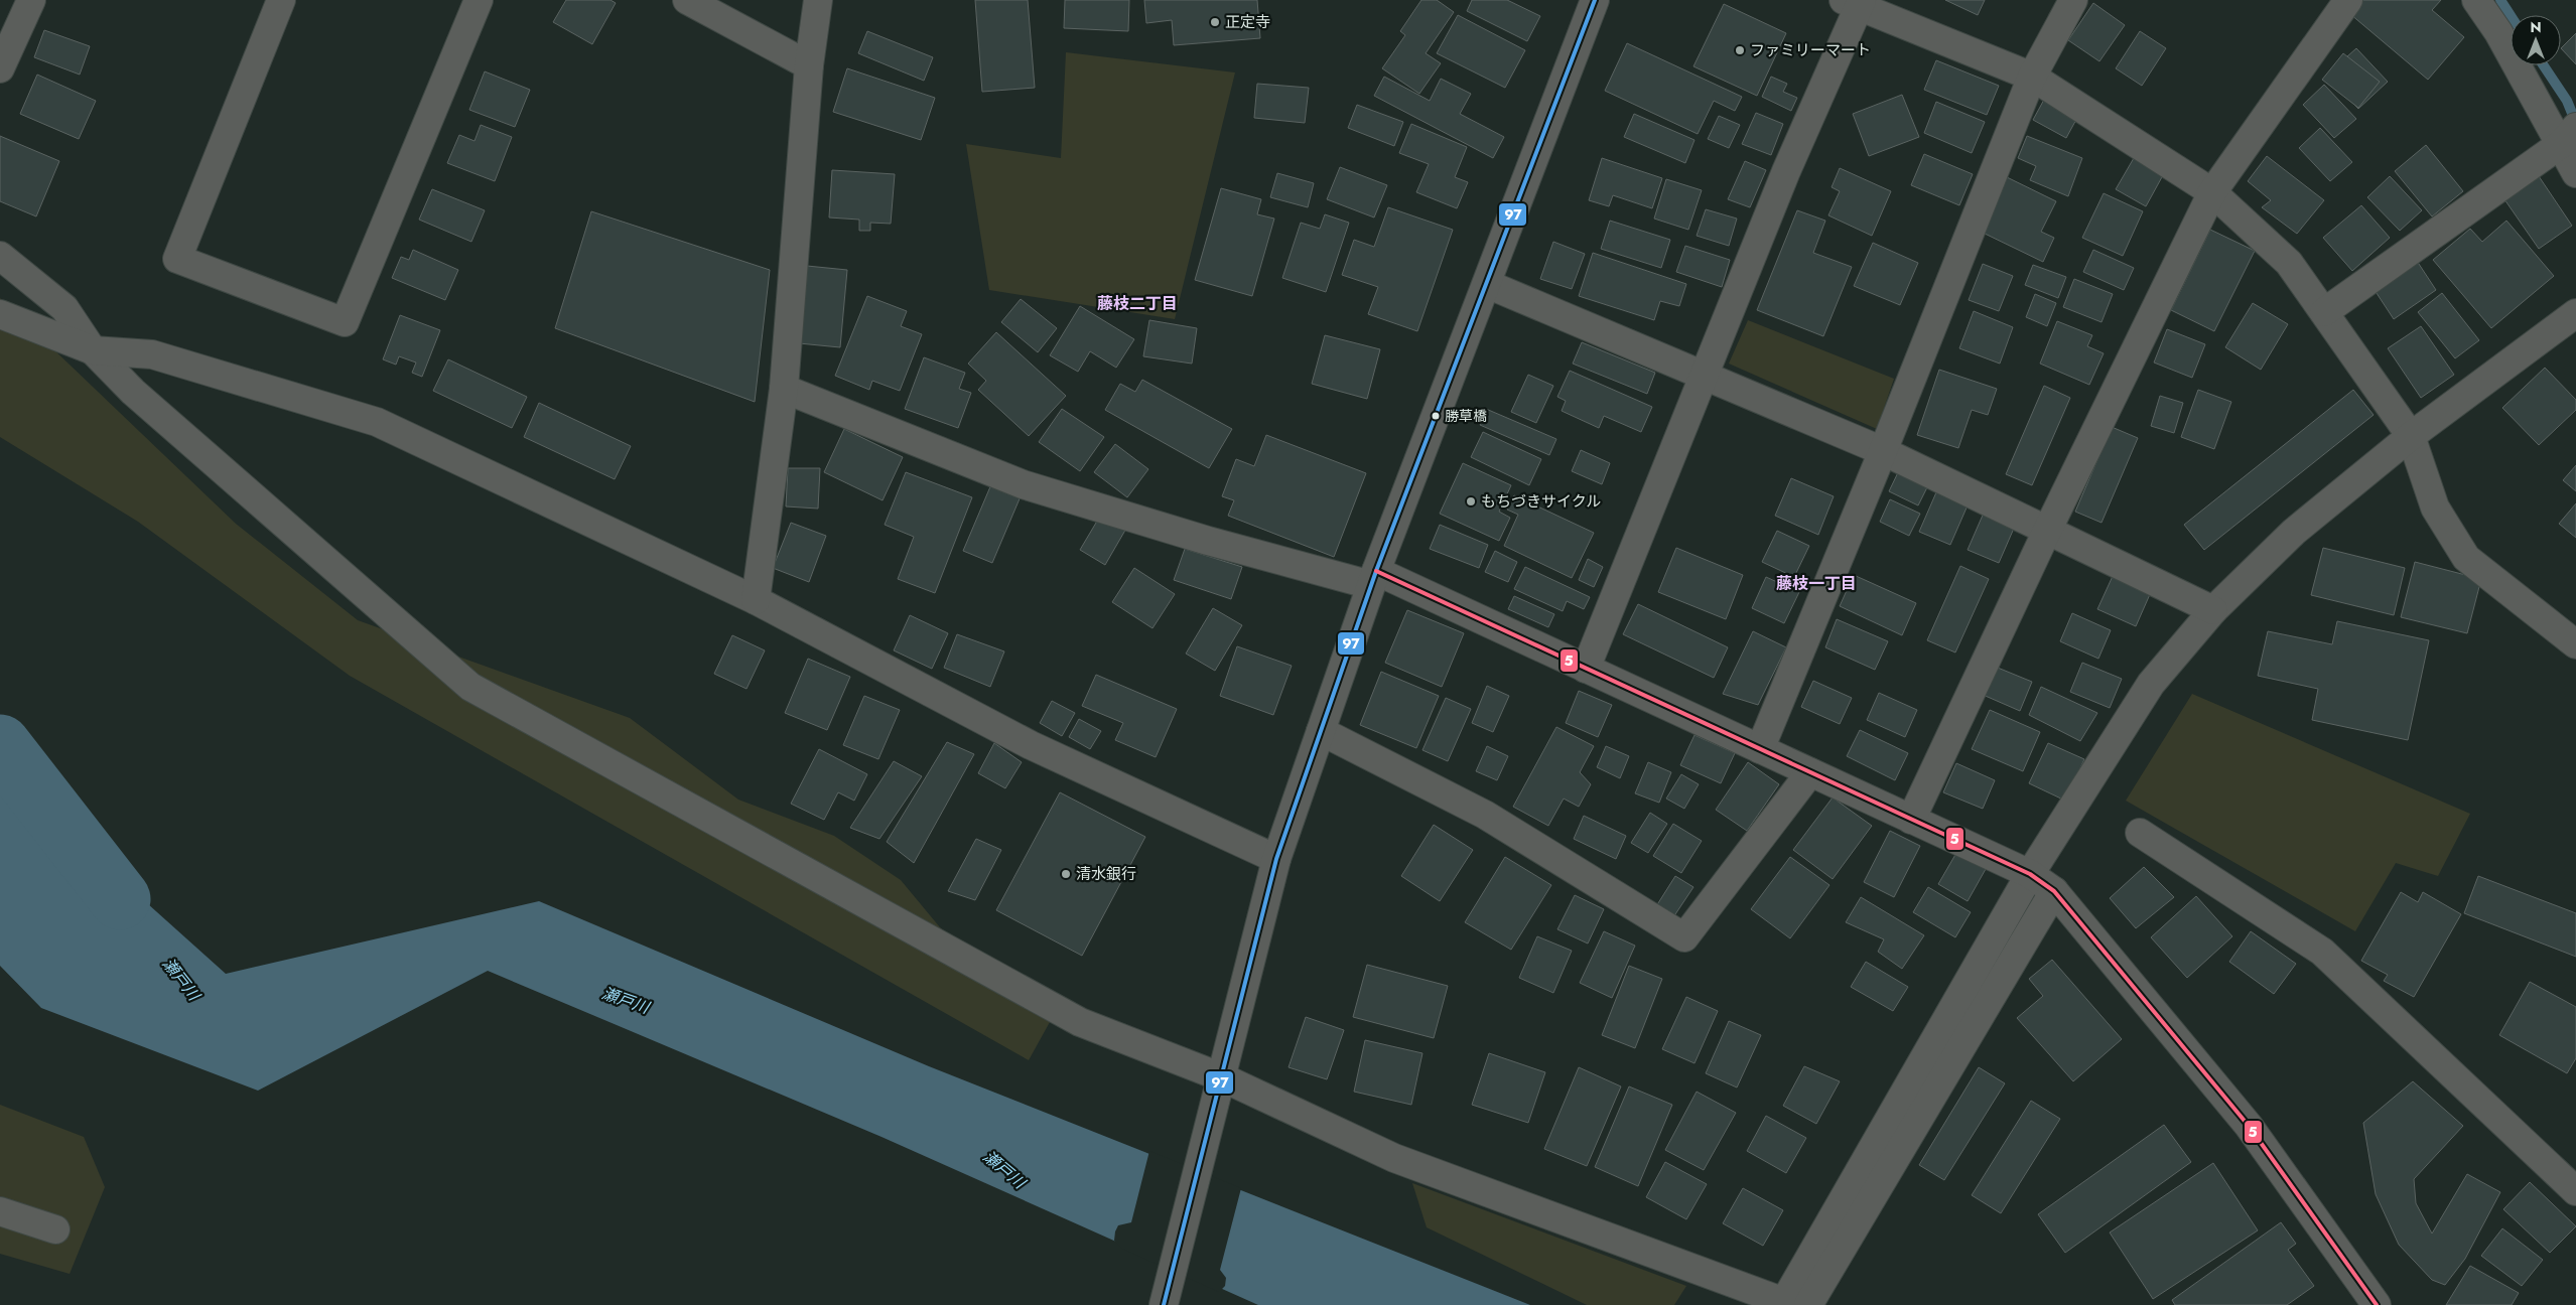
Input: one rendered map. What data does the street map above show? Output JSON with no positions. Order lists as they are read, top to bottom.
{
  "districts": ["藤枝二丁目", "藤枝一丁目"],
  "water": ["瀬戸川"],
  "places": [
    "正定寺",
    "ファミリーマート",
    "勝草橋",
    "もちづきサイクル",
    "清水銀行"
  ],
  "lines": ["transit line 97", "transit line 5"],
  "north": "top"
}
